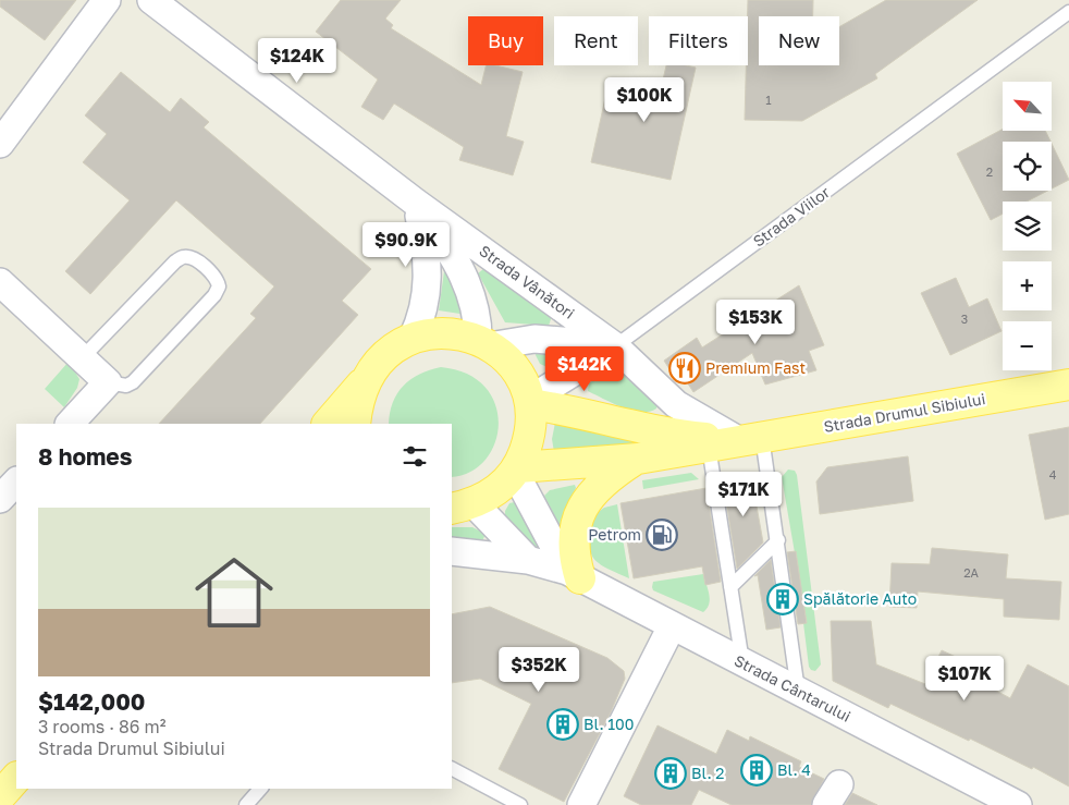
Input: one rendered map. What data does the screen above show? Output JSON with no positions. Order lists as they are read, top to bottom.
{
  "streets": {
    "main road": ["Strada Drumul Sibiului"],
    "street": ["Strada Vânători", "Strada Cântarului"],
    "lane": ["Strada Viilor"]
  },
  "crossings": [
    ["Strada Viilor", "Strada Vânători"],
    ["Strada Vânători", "Strada Drumul Sibiului"]
  ],
  "places": {
    "restaurant": ["Premium Fast"],
    "fuel station": ["Petrom"],
    "building": [
      "Spălătorie Auto",
      "Bl. 100",
      "Bl. 4",
      "Bl. 2"
    ]
  },
  "house_numbers": [
    "1",
    "2",
    "3",
    "4",
    "2A"
  ],
  "north": "top left",
  "page": {
    "chip": [
      "Buy",
      "Rent",
      "Filters",
      "New"
    ],
    "price": [
      "$124K",
      "$100K",
      "$90.9K",
      "$153K",
      "$142K",
      "$171K",
      "$352K",
      "$107K"
    ],
    "map_buttons": ["+", "−"],
    "heading": "8 homes",
    "list": [
      {
        "name": "$142,000",
        "note": "3 rooms · 86 m² · Strada Drumul Sibiului"
      }
    ]
  }
}
